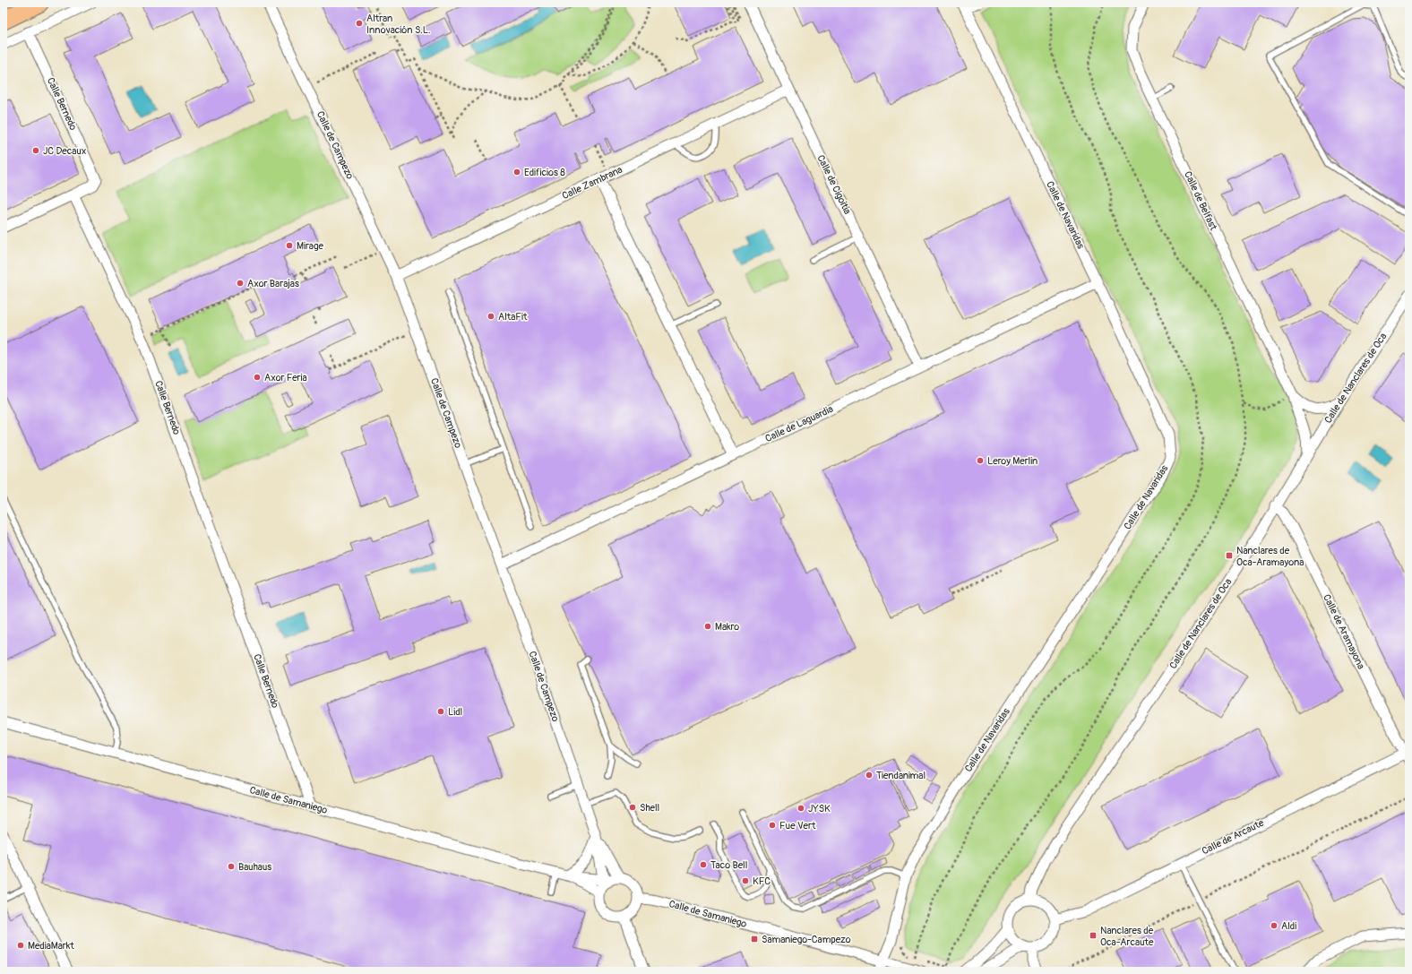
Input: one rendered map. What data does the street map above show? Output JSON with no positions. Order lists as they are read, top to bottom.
{
  "streets": {
    "street": [
      "Calle Bernedo",
      "Calle de Campezo",
      "Calle Zambrana",
      "Calle de Cigoitia",
      "Calle de Belfast",
      "Calle de Navaridas",
      "Calle de Nanclares de Oca",
      "Calle de Laguardia",
      "Calle de Aramayona",
      "Calle de Samaniego",
      "Calle de Arcaute"
    ]
  },
  "crossings": [
    ["Calle Bernedo", "Calle de Samaniego"],
    ["Calle de Campezo", "Calle Zambrana"],
    ["Calle de Campezo", "Calle de Laguardia"],
    ["Calle de Campezo", "Calle de Samaniego"],
    ["Calle Zambrana", "Calle de Cigoitia"],
    ["Calle de Cigoitia", "Calle de Laguardia"],
    ["Calle de Belfast", "Calle de Nanclares de Oca"],
    ["Calle de Navaridas", "Calle de Laguardia"],
    ["Calle de Navaridas", "Calle de Samaniego"],
    ["Calle de Nanclares de Oca", "Calle de Aramayona"],
    ["Calle de Nanclares de Oca", "Calle de Arcaute"],
    ["Calle de Aramayona", "Calle de Arcaute"]
  ],
  "places": {
    "other": [
      "Altran Innovación S.L.",
      "JC Decaux",
      "Edificios 8",
      "Mirage",
      "Axor Barajas",
      "AltaFit",
      "Axor Feria",
      "Leroy Merlin",
      "Makro",
      "Lidl",
      "Tiendanimal",
      "Shell",
      "JYSK",
      "Fue Vert",
      "Taco Bell",
      "Bauhaus",
      "KFC",
      "Aldi",
      "MediaMarkt"
    ],
    "transit": ["Nanclares de Oca-Aramayona", "Nanclares de Oca-Arcaute", "Samaniego-Campezo"]
  }
}
